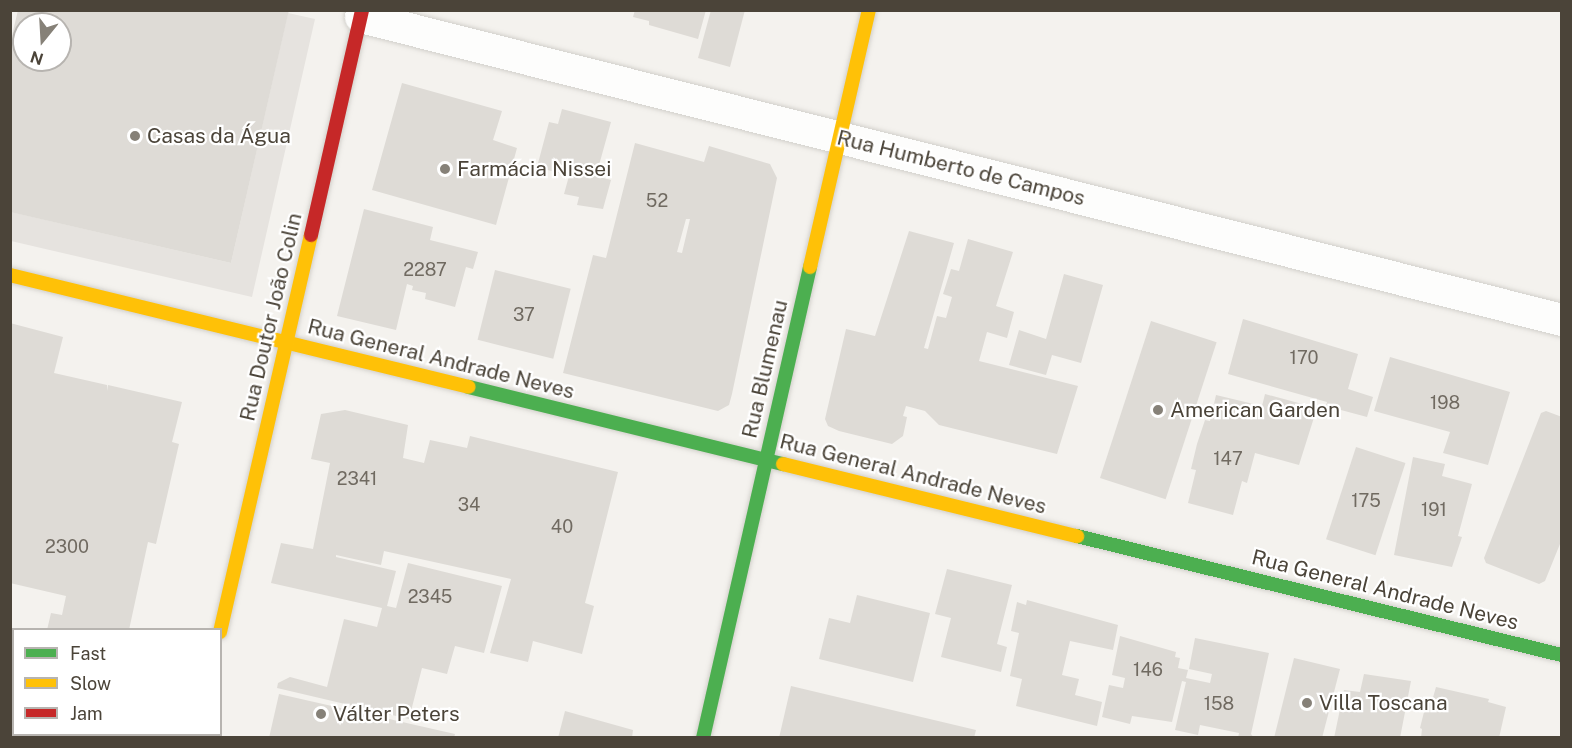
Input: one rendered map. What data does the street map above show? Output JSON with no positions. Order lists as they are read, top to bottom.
{
  "streets": {
    "street": [
      "Rua Humberto de Campos",
      "Rua Doutor João Colin",
      "Rua General Andrade Neves",
      "Rua Blumenau"
    ]
  },
  "crossings": [
    ["Rua Humberto de Campos", "Rua Doutor João Colin"],
    ["Rua Humberto de Campos", "Rua Blumenau"],
    ["Rua Doutor João Colin", "Rua General Andrade Neves"],
    ["Rua General Andrade Neves", "Rua Blumenau"]
  ],
  "places": [
    "Casas da Água",
    "Farmácia Nissei",
    "American Garden",
    "Villa Toscana",
    "Válter Peters"
  ],
  "house_numbers": [
    "52",
    "2287",
    "37",
    "170",
    "198",
    "147",
    "2341",
    "175",
    "34",
    "191",
    "40",
    "2300",
    "2345",
    "146",
    "158"
  ],
  "legend": ["Fast", "Slow", "Jam"],
  "north": "bottom"
}
